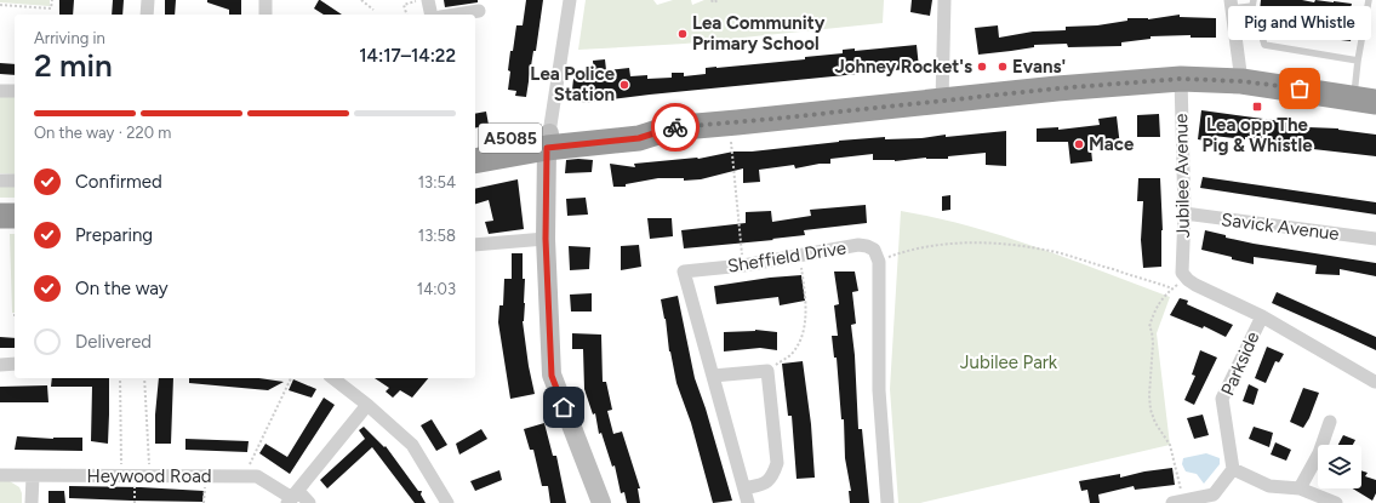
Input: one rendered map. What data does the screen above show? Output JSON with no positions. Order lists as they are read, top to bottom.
{
  "streets": {
    "highway": ["A5085"],
    "street": [
      "Jubilee Avenue",
      "Savick Avenue",
      "Sheffield Drive",
      "Parkside",
      "Heywood Road"
    ]
  },
  "crossings": [
    ["A5085", "Jubilee Avenue"],
    ["Jubilee Avenue", "Savick Avenue"],
    ["Jubilee Avenue", "Parkside"]
  ],
  "parks": ["Jubilee Park"],
  "places": {
    "other": [
      "Lea Community Primary School",
      "Johney Rocket's",
      "Evans'",
      "Lea Police Station",
      "Pig and Whistle",
      "Mace"
    ],
    "transit": ["Lea opp The Pig & Whistle"]
  },
  "page": {
    "bubble": "Pig and Whistle",
    "heading": ["2 min", "Arriving in", "14:17–14:22"],
    "bar": "On the way · 220 m",
    "list": [
      ["Confirmed", "13:54"],
      ["Preparing", "13:58"],
      ["On the way", "14:03"],
      "Delivered"
    ]
  }
}
